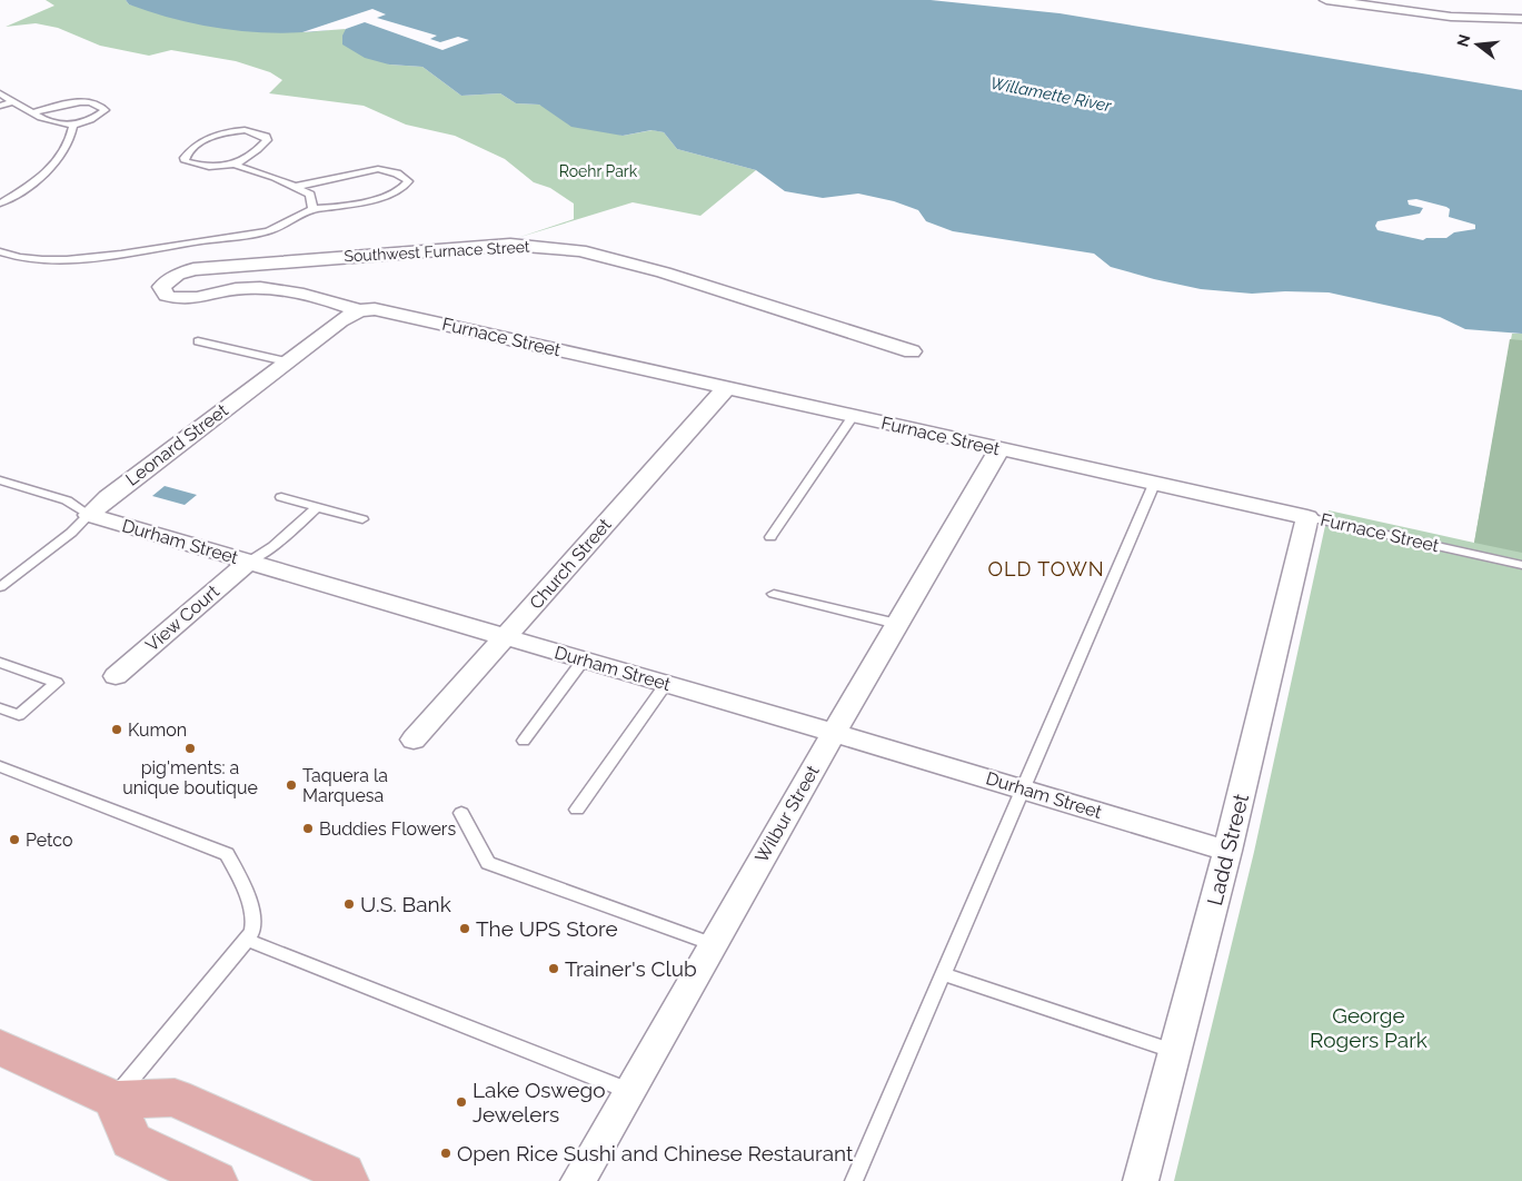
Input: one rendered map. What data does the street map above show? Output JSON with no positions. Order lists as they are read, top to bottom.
{
  "streets": {
    "street": [
      "Southwest Furnace Street",
      "Furnace Street",
      "Leonard Street",
      "Durham Street",
      "Church Street",
      "View Court",
      "Wilbur Street",
      "Ladd Street"
    ]
  },
  "crossings": [
    ["Southwest Furnace Street", "Furnace Street"],
    ["Southwest Furnace Street", "Leonard Street"],
    ["Furnace Street", "Leonard Street"],
    ["Furnace Street", "Church Street"],
    ["Furnace Street", "Wilbur Street"],
    ["Furnace Street", "Ladd Street"],
    ["Leonard Street", "Durham Street"],
    ["Durham Street", "Church Street"],
    ["Durham Street", "View Court"],
    ["Durham Street", "Wilbur Street"],
    ["Durham Street", "Ladd Street"]
  ],
  "districts": ["OLD TOWN"],
  "water": ["Willamette River"],
  "parks": ["Roehr Park", "George Rogers Park"],
  "places": [
    "Kumon",
    "pig'ments: a unique boutique",
    "Taquera la Marquesa",
    "Buddies Flowers",
    "Petco",
    "U.S. Bank",
    "The UPS Store",
    "Trainer's Club",
    "Lake Oswego Jewelers",
    "Open Rice Sushi and Chinese Restaurant"
  ],
  "north": "left"
}
